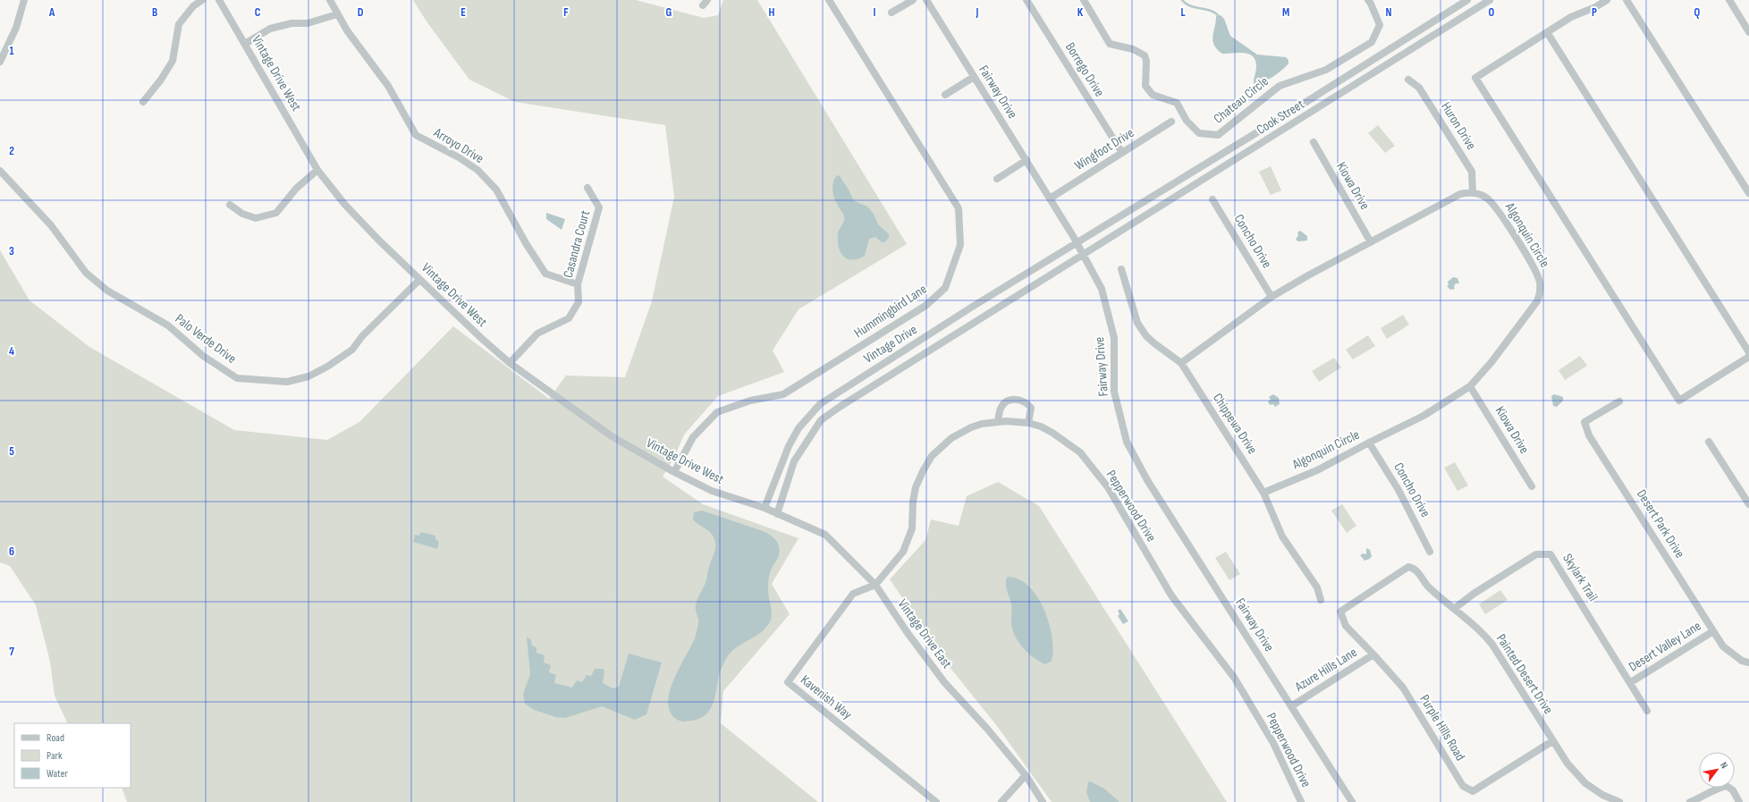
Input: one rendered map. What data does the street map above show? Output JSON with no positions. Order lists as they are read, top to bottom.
{
  "streets": {
    "street": [
      "Borrego Drive",
      "Vintage Drive West",
      "Fairway Drive",
      "Chateau Circle",
      "Cook Street",
      "Huron Drive",
      "Arroyo Drive",
      "Wingfoot Drive",
      "Kiowa Drive",
      "Algonquin Circle",
      "Concho Drive",
      "Casandra Court",
      "Hummingbird Lane",
      "Palo Verde Drive",
      "Vintage Drive",
      "Chippewa Drive",
      "Pepperwood Drive",
      "Desert Park Drive",
      "Skylark Trail",
      "Vintage Drive East",
      "Desert Valley Lane",
      "Azure Hills Lane",
      "Painted Desert Drive",
      "Kavenish Way",
      "Purple Hills Road"
    ]
  },
  "crossings": [
    ["Borrego Drive", "Wingfoot Drive"],
    ["Vintage Drive West", "Casandra Court"],
    ["Vintage Drive West", "Hummingbird Lane"],
    ["Vintage Drive West", "Palo Verde Drive"],
    ["Vintage Drive West", "Vintage Drive"],
    ["Vintage Drive West", "Vintage Drive East"],
    ["Fairway Drive", "Cook Street"],
    ["Fairway Drive", "Wingfoot Drive"],
    ["Fairway Drive", "Vintage Drive"],
    ["Fairway Drive", "Azure Hills Lane"],
    ["Cook Street", "Vintage Drive"],
    ["Huron Drive", "Algonquin Circle"],
    ["Arroyo Drive", "Casandra Court"],
    ["Kiowa Drive", "Algonquin Circle"],
    ["Algonquin Circle", "Concho Drive"],
    ["Algonquin Circle", "Chippewa Drive"],
    ["Vintage Drive", "Vintage Drive East"],
    ["Pepperwood Drive", "Vintage Drive East"],
    ["Pepperwood Drive", "Kavenish Way"],
    ["Desert Park Drive", "Desert Valley Lane"],
    ["Skylark Trail", "Desert Valley Lane"],
    ["Skylark Trail", "Painted Desert Drive"],
    ["Vintage Drive East", "Kavenish Way"],
    ["Azure Hills Lane", "Purple Hills Road"],
    ["Painted Desert Drive", "Purple Hills Road"]
  ],
  "legend": ["Road", "Park", "Water"],
  "north": "top right",
  "grid": {
    "columns": [
      "A",
      "B",
      "C",
      "D",
      "E",
      "F",
      "G",
      "H",
      "I",
      "J",
      "K",
      "L",
      "M",
      "N",
      "O",
      "P",
      "Q"
    ],
    "rows": [
      "1",
      "2",
      "3",
      "4",
      "5",
      "6",
      "7"
    ]
  }
}
